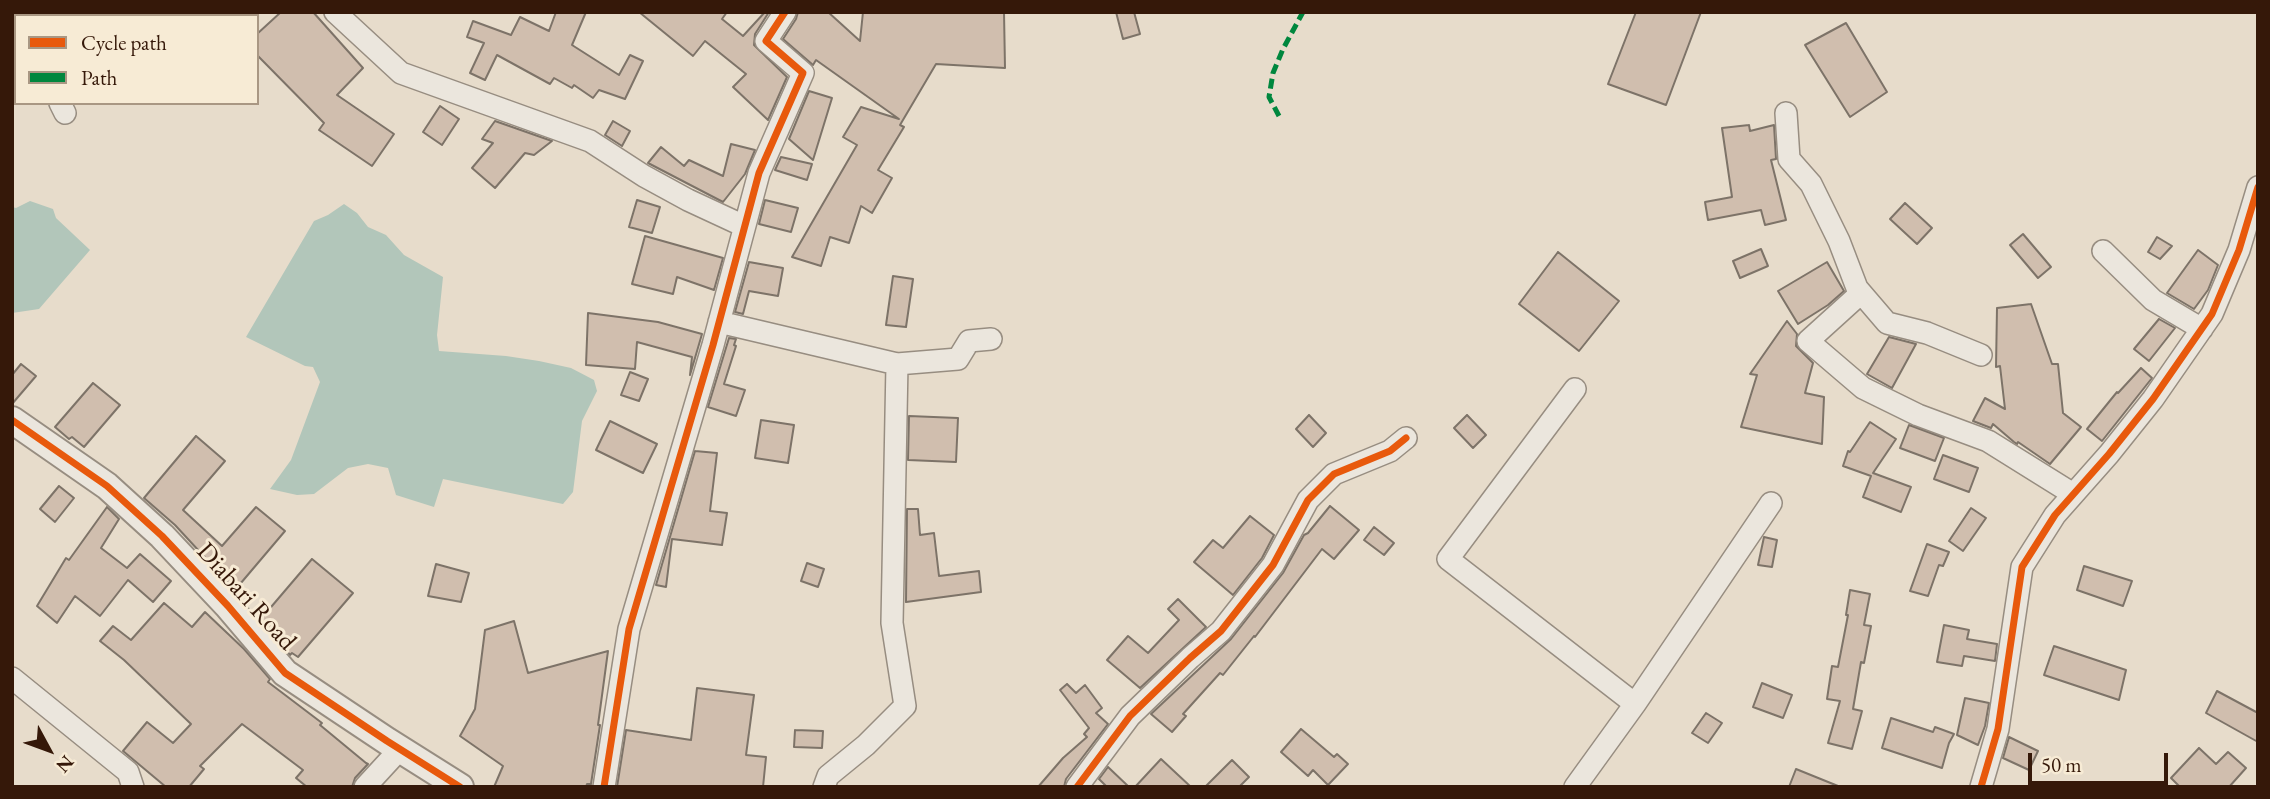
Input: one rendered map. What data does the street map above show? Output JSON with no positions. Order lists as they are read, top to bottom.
{
  "streets": {
    "street": ["Diabari Road"]
  },
  "legend": ["Cycle path", "Path"],
  "scale_bar": "50 m",
  "north": "bottom right"
}
